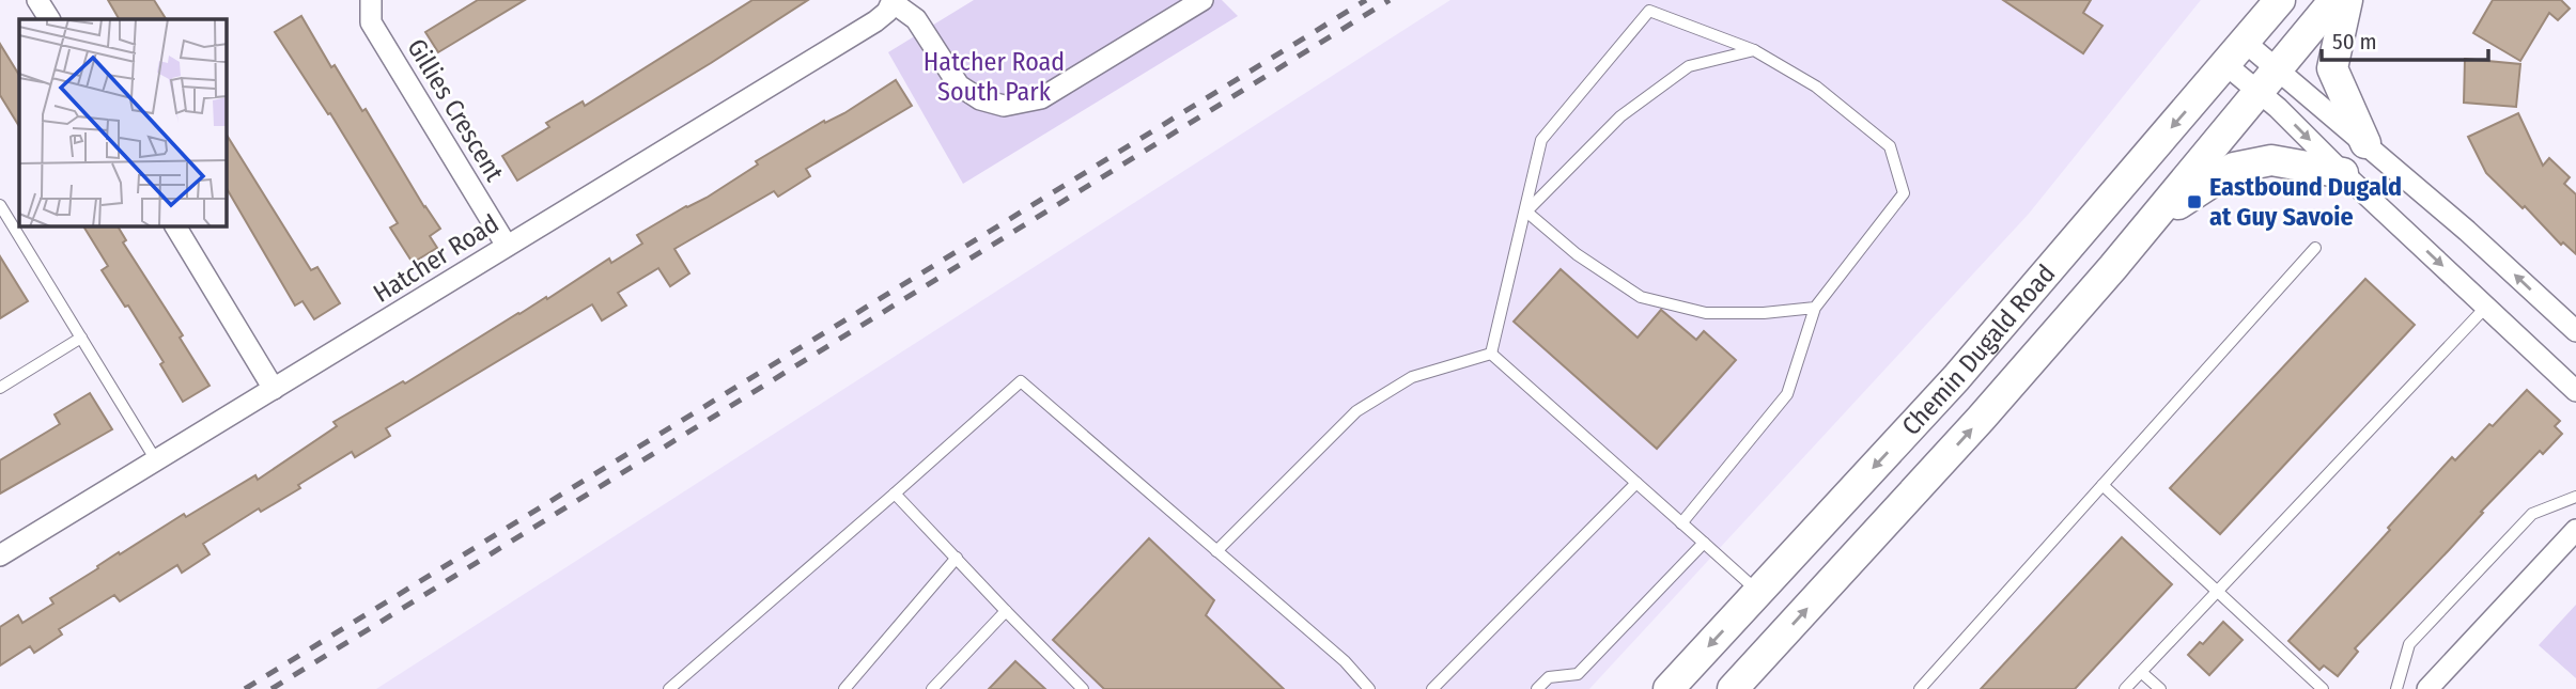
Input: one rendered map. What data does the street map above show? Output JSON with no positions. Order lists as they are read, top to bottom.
{
  "streets": {
    "main road": ["Chemin Dugald Road"],
    "street": ["Gillies Crescent", "Hatcher Road"]
  },
  "crossings": [
    ["Gillies Crescent", "Hatcher Road"]
  ],
  "parks": ["Hatcher Road South Park"],
  "places": {
    "transit": ["Eastbound Dugald at Guy Savoie"]
  },
  "scale_bar": "50 m"
}
